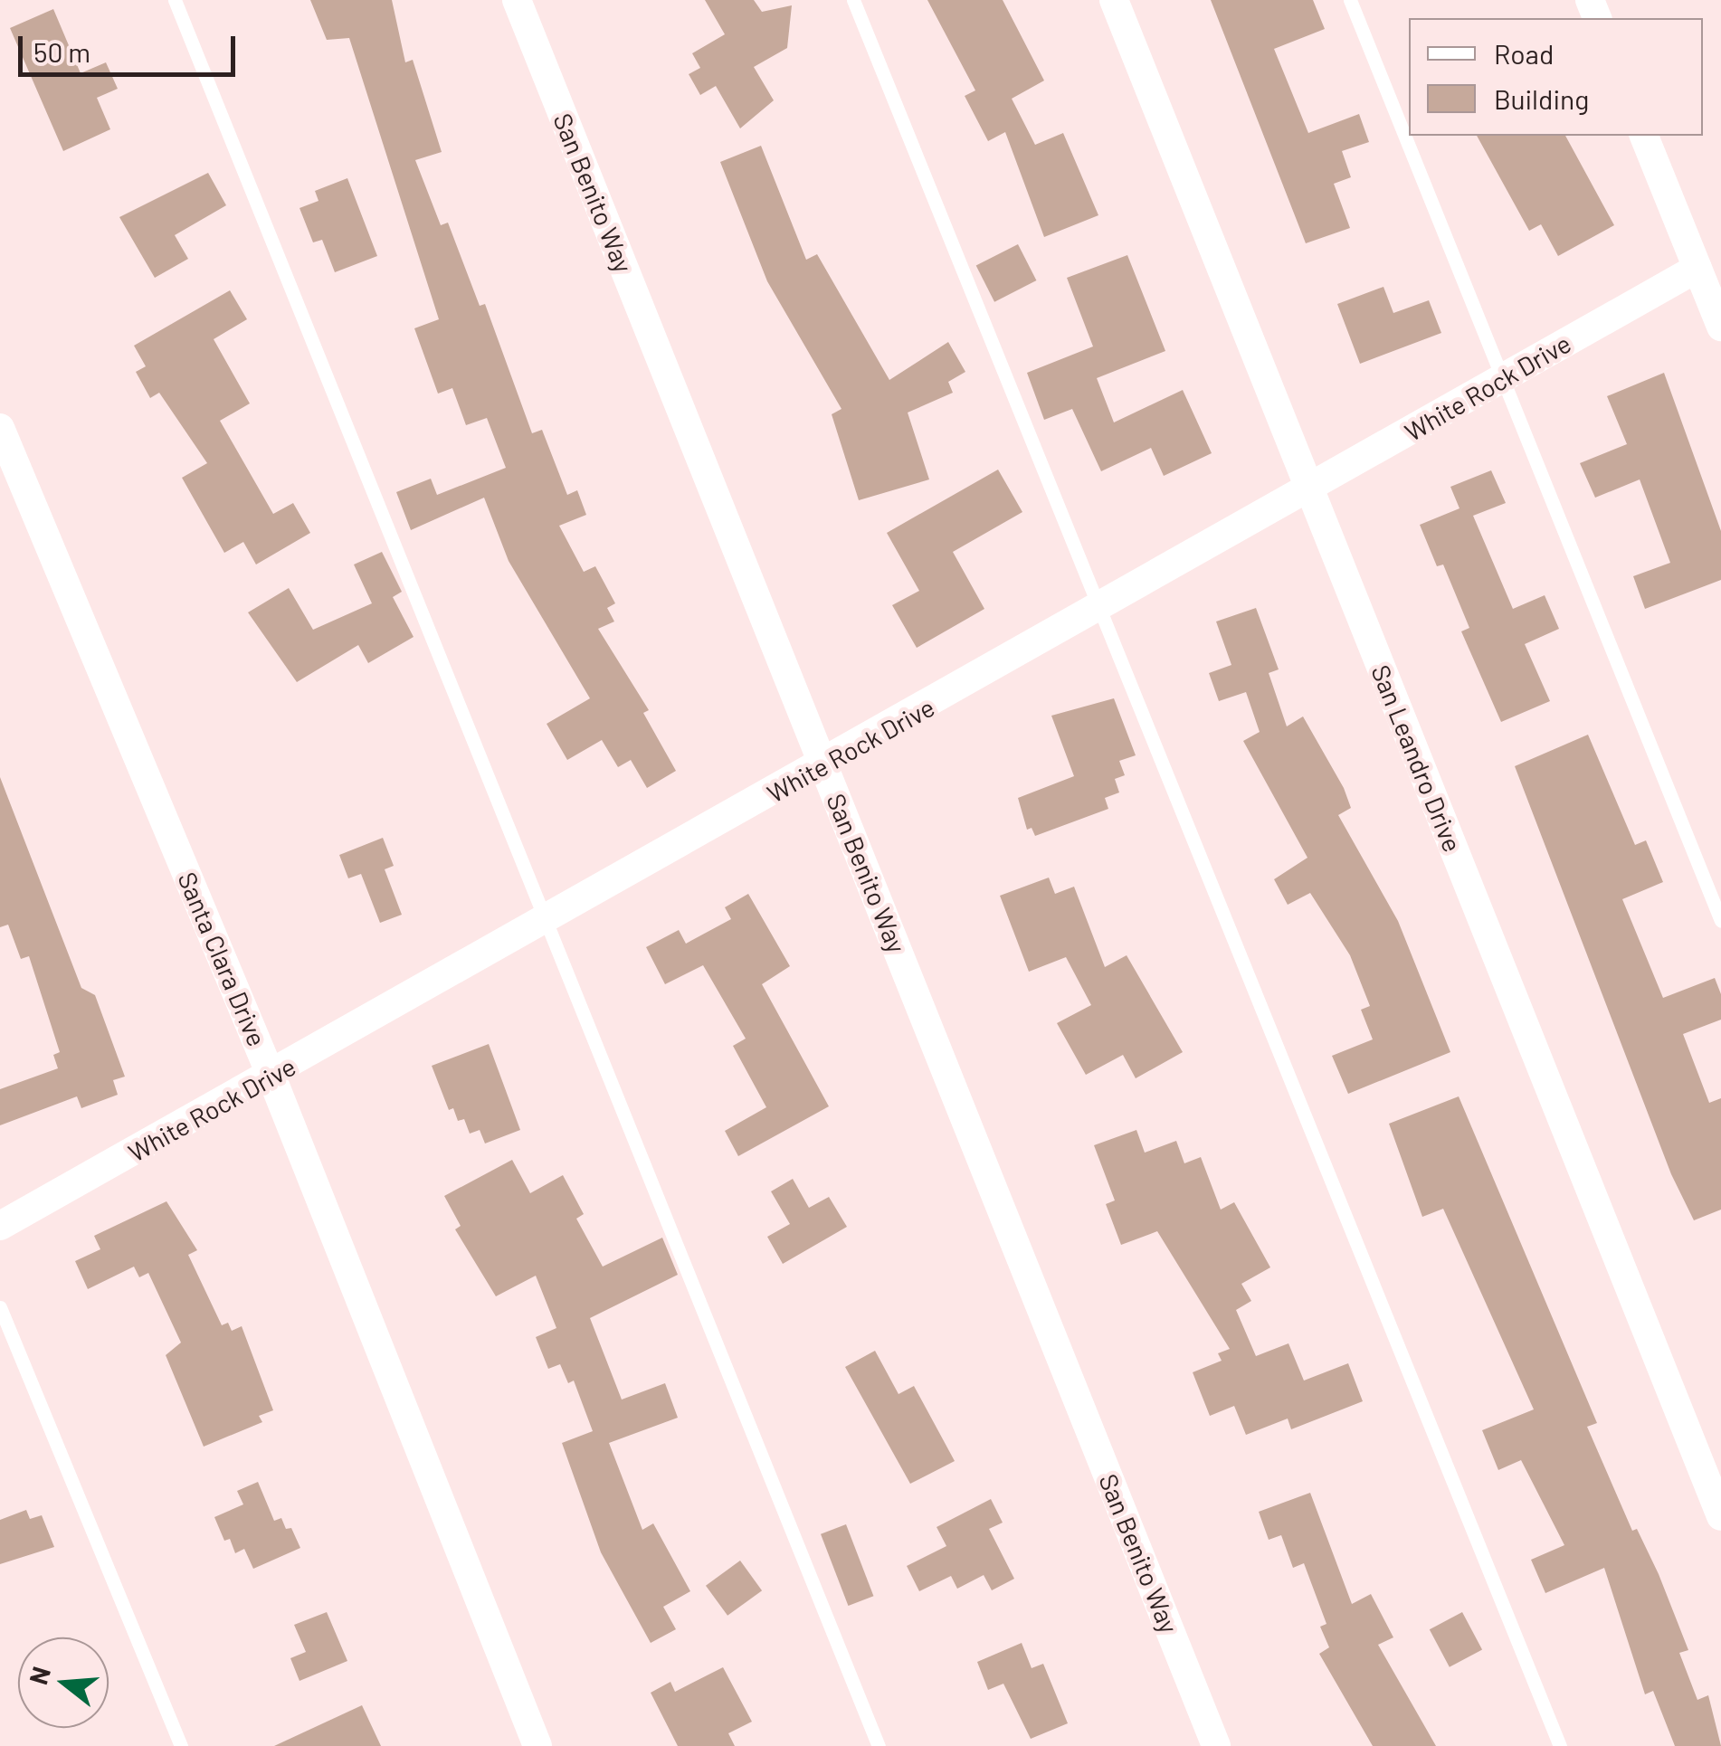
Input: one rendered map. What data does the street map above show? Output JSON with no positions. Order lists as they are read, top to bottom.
{
  "streets": {
    "street": [
      "San Benito Way",
      "White Rock Drive",
      "San Leandro Drive",
      "Santa Clara Drive"
    ]
  },
  "crossings": [
    ["San Benito Way", "White Rock Drive"],
    ["White Rock Drive", "San Leandro Drive"],
    ["White Rock Drive", "Santa Clara Drive"]
  ],
  "legend": ["Road", "Building"],
  "scale_bar": "50 m",
  "north": "left"
}
